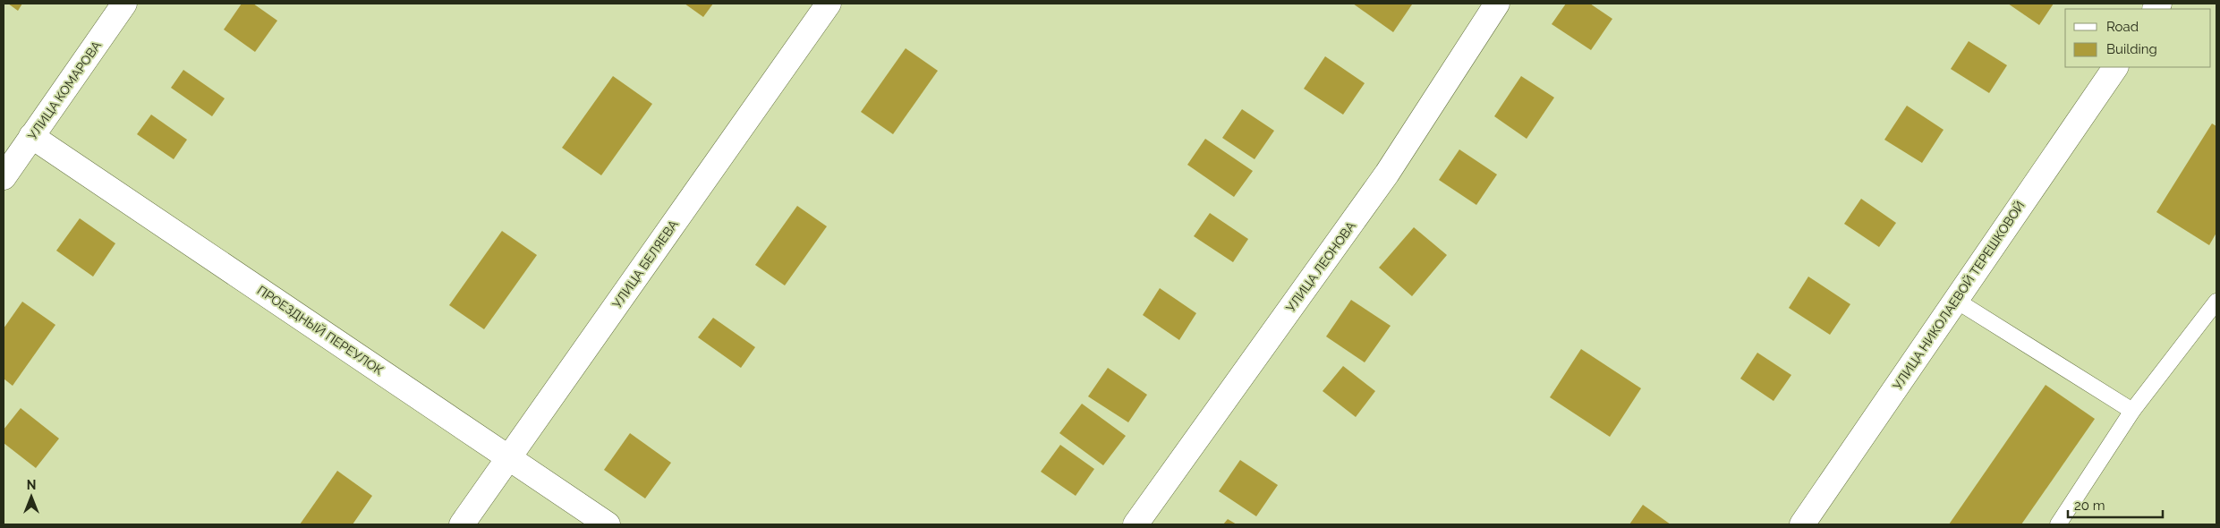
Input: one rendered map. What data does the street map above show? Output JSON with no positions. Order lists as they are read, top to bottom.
{
  "streets": {
    "street": [
      "УЛИЦА КОМАРОВА",
      "УЛИЦА БЕЛЯЕВА",
      "УЛИЦА ЛЕОНОВА",
      "УЛИЦА НИКОЛАЕВОЙ ТЕРЕШКОВОЙ",
      "ПРОЕЗДНЫЙ ПЕРЕУЛОК"
    ]
  },
  "crossings": [
    ["УЛИЦА КОМАРОВА", "ПРОЕЗДНЫЙ ПЕРЕУЛОК"],
    ["УЛИЦА БЕЛЯЕВА", "ПРОЕЗДНЫЙ ПЕРЕУЛОК"]
  ],
  "legend": ["Road", "Building"],
  "scale_bar": "20 m",
  "north": "top"
}
